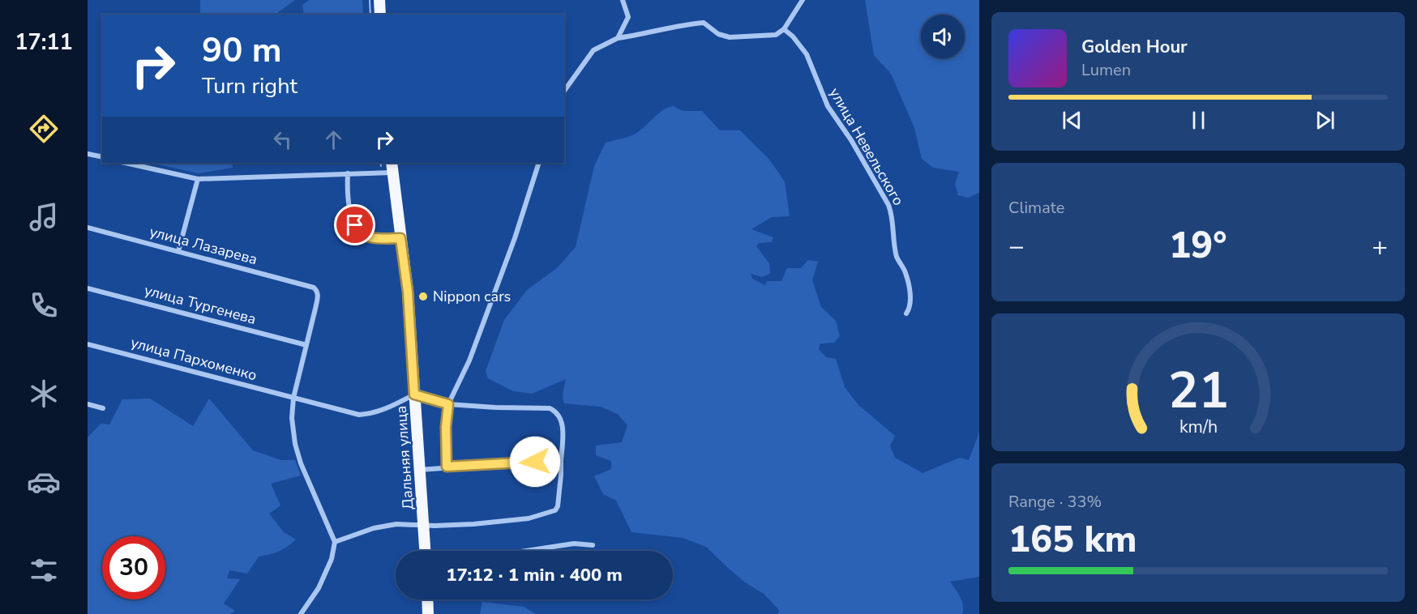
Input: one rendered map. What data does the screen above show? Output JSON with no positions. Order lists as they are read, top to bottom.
{
  "streets": {
    "main road": ["Дальняя улица"],
    "street": [
      "улица Невельского",
      "улица Лазарева",
      "улица Тургенева",
      "улица Пархоменко"
    ]
  },
  "crossings": [
    ["улица Лазарева", "улица Тургенева"],
    ["улица Пархоменко", "Дальняя улица"]
  ],
  "places": ["Nippon cars"],
  "page": {
    "tabs": "17:11",
    "turn": ["90 m", "Turn right"],
    "song": ["Golden Hour", "Lumen"],
    "tile": [
      "Climate",
      ["Range · 33%", "165 km"]
    ],
    "heat": ["−", "19°", "+"],
    "limit": "30",
    "trip": "17:12 · 1 min · 400 m",
    "gauge": ["21", "km/h"]
  }
}
